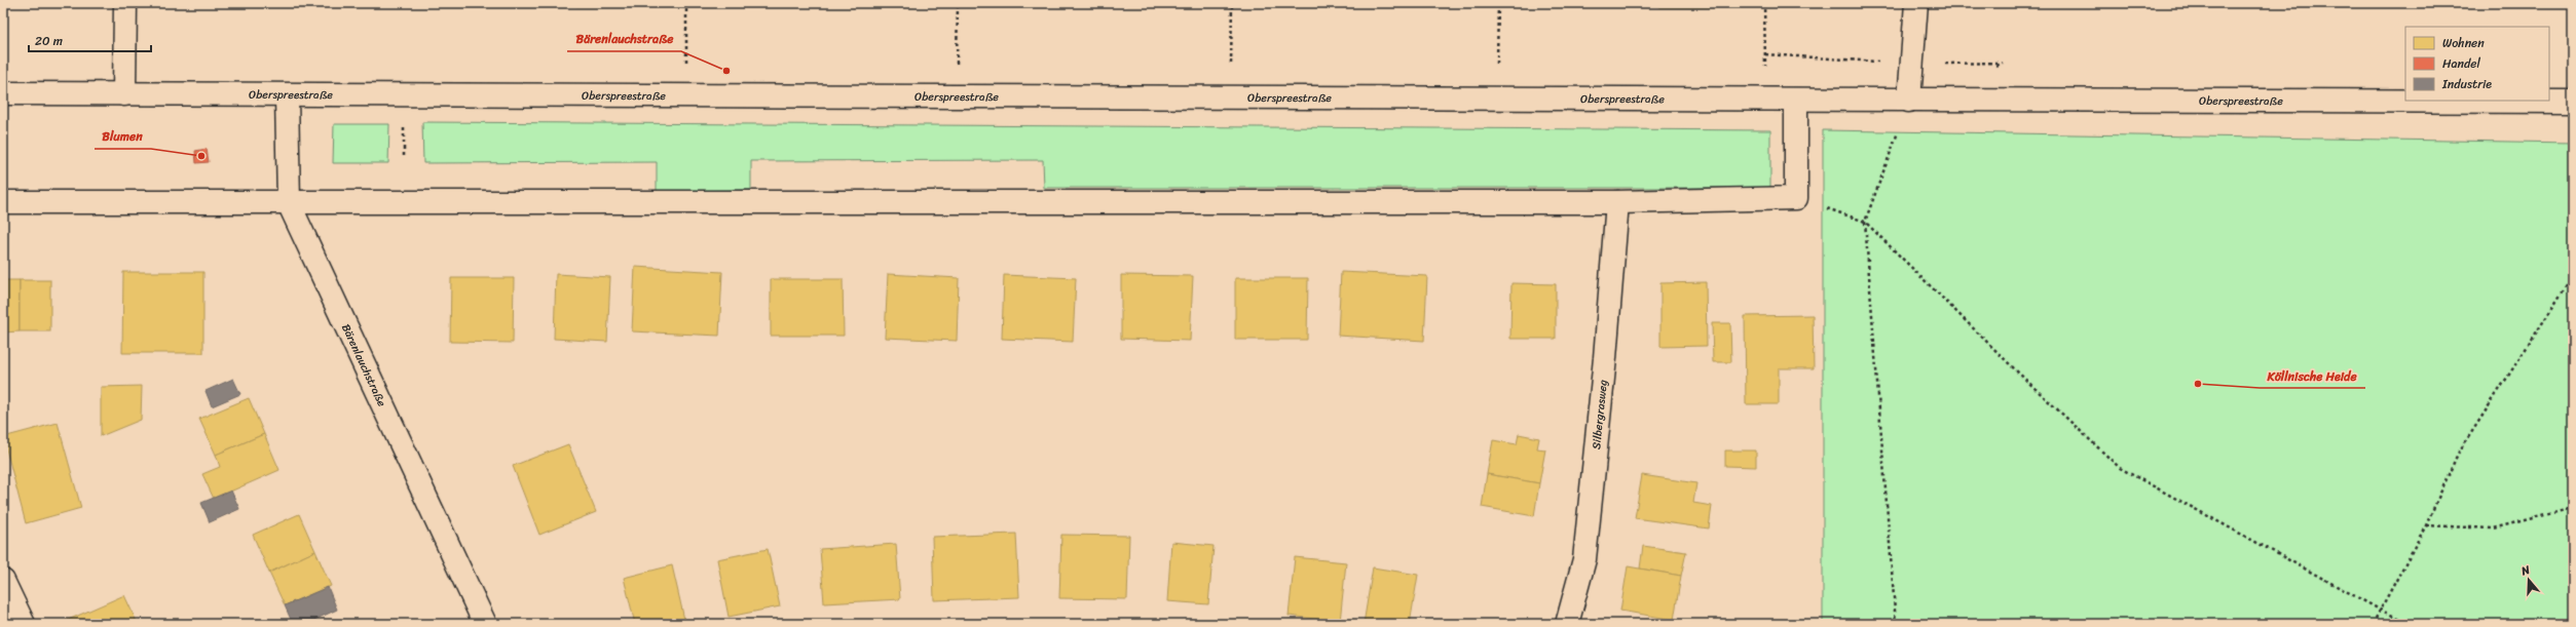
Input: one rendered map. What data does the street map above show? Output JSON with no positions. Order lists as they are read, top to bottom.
{
  "streets": {
    "main road": ["Oberspreestraße", "Bärenlauchstraße", "Silbergrasweg"]
  },
  "crossings": [
    ["Oberspreestraße", "Bärenlauchstraße"]
  ],
  "places": ["Bärenlauchstraße", "Blumen", "Köllnische Heide"],
  "legend": ["Wohnen", "Handel", "Industrie"],
  "scale_bar": "20 m",
  "north": "top"
}
